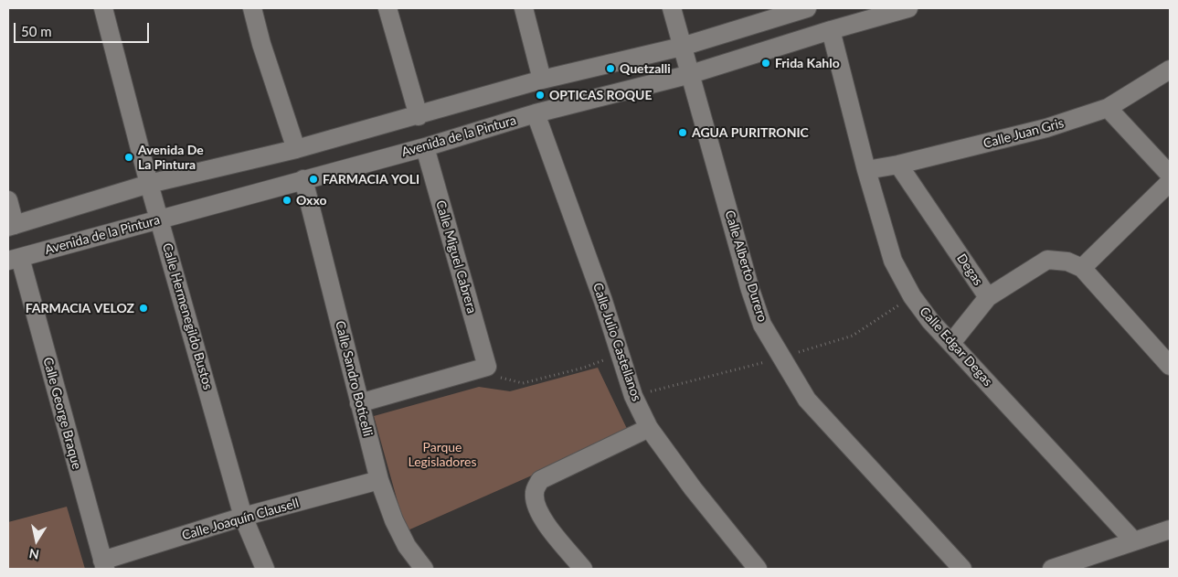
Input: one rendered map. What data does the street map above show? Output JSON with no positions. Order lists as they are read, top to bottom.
{
  "streets": {
    "street": [
      "Calle Juan Gris",
      "Avenida de la Pintura",
      "Calle Miguel Cabrera",
      "Calle Alberto Durero",
      "Degas",
      "Calle Hermenegildo Bustos",
      "Calle Julio Castellanos",
      "Calle Edgar Degas",
      "Calle Sandro Boticelli",
      "Calle George Braque",
      "Calle Joaquín Clausell"
    ]
  },
  "crossings": [
    ["Calle Juan Gris", "Degas"],
    ["Calle Juan Gris", "Calle Edgar Degas"],
    ["Avenida de la Pintura", "Calle Miguel Cabrera"],
    ["Avenida de la Pintura", "Calle Alberto Durero"],
    ["Avenida de la Pintura", "Calle Hermenegildo Bustos"],
    ["Avenida de la Pintura", "Calle Julio Castellanos"],
    ["Avenida de la Pintura", "Calle Edgar Degas"],
    ["Avenida de la Pintura", "Calle Sandro Boticelli"],
    ["Avenida de la Pintura", "Calle George Braque"],
    ["Calle Hermenegildo Bustos", "Calle Joaquín Clausell"],
    ["Calle Sandro Boticelli", "Calle Joaquín Clausell"],
    ["Calle George Braque", "Calle Joaquín Clausell"]
  ],
  "parks": ["Parque Legisladores"],
  "places": [
    "Frida Kahlo",
    "Quetzalli",
    "OPTICAS ROQUE",
    "AGUA PURITRONIC",
    "Avenida De La Pintura",
    "FARMACIA YOLI",
    "Oxxo",
    "FARMACIA VELOZ"
  ],
  "scale_bar": "50 m",
  "north": "bottom"
}
